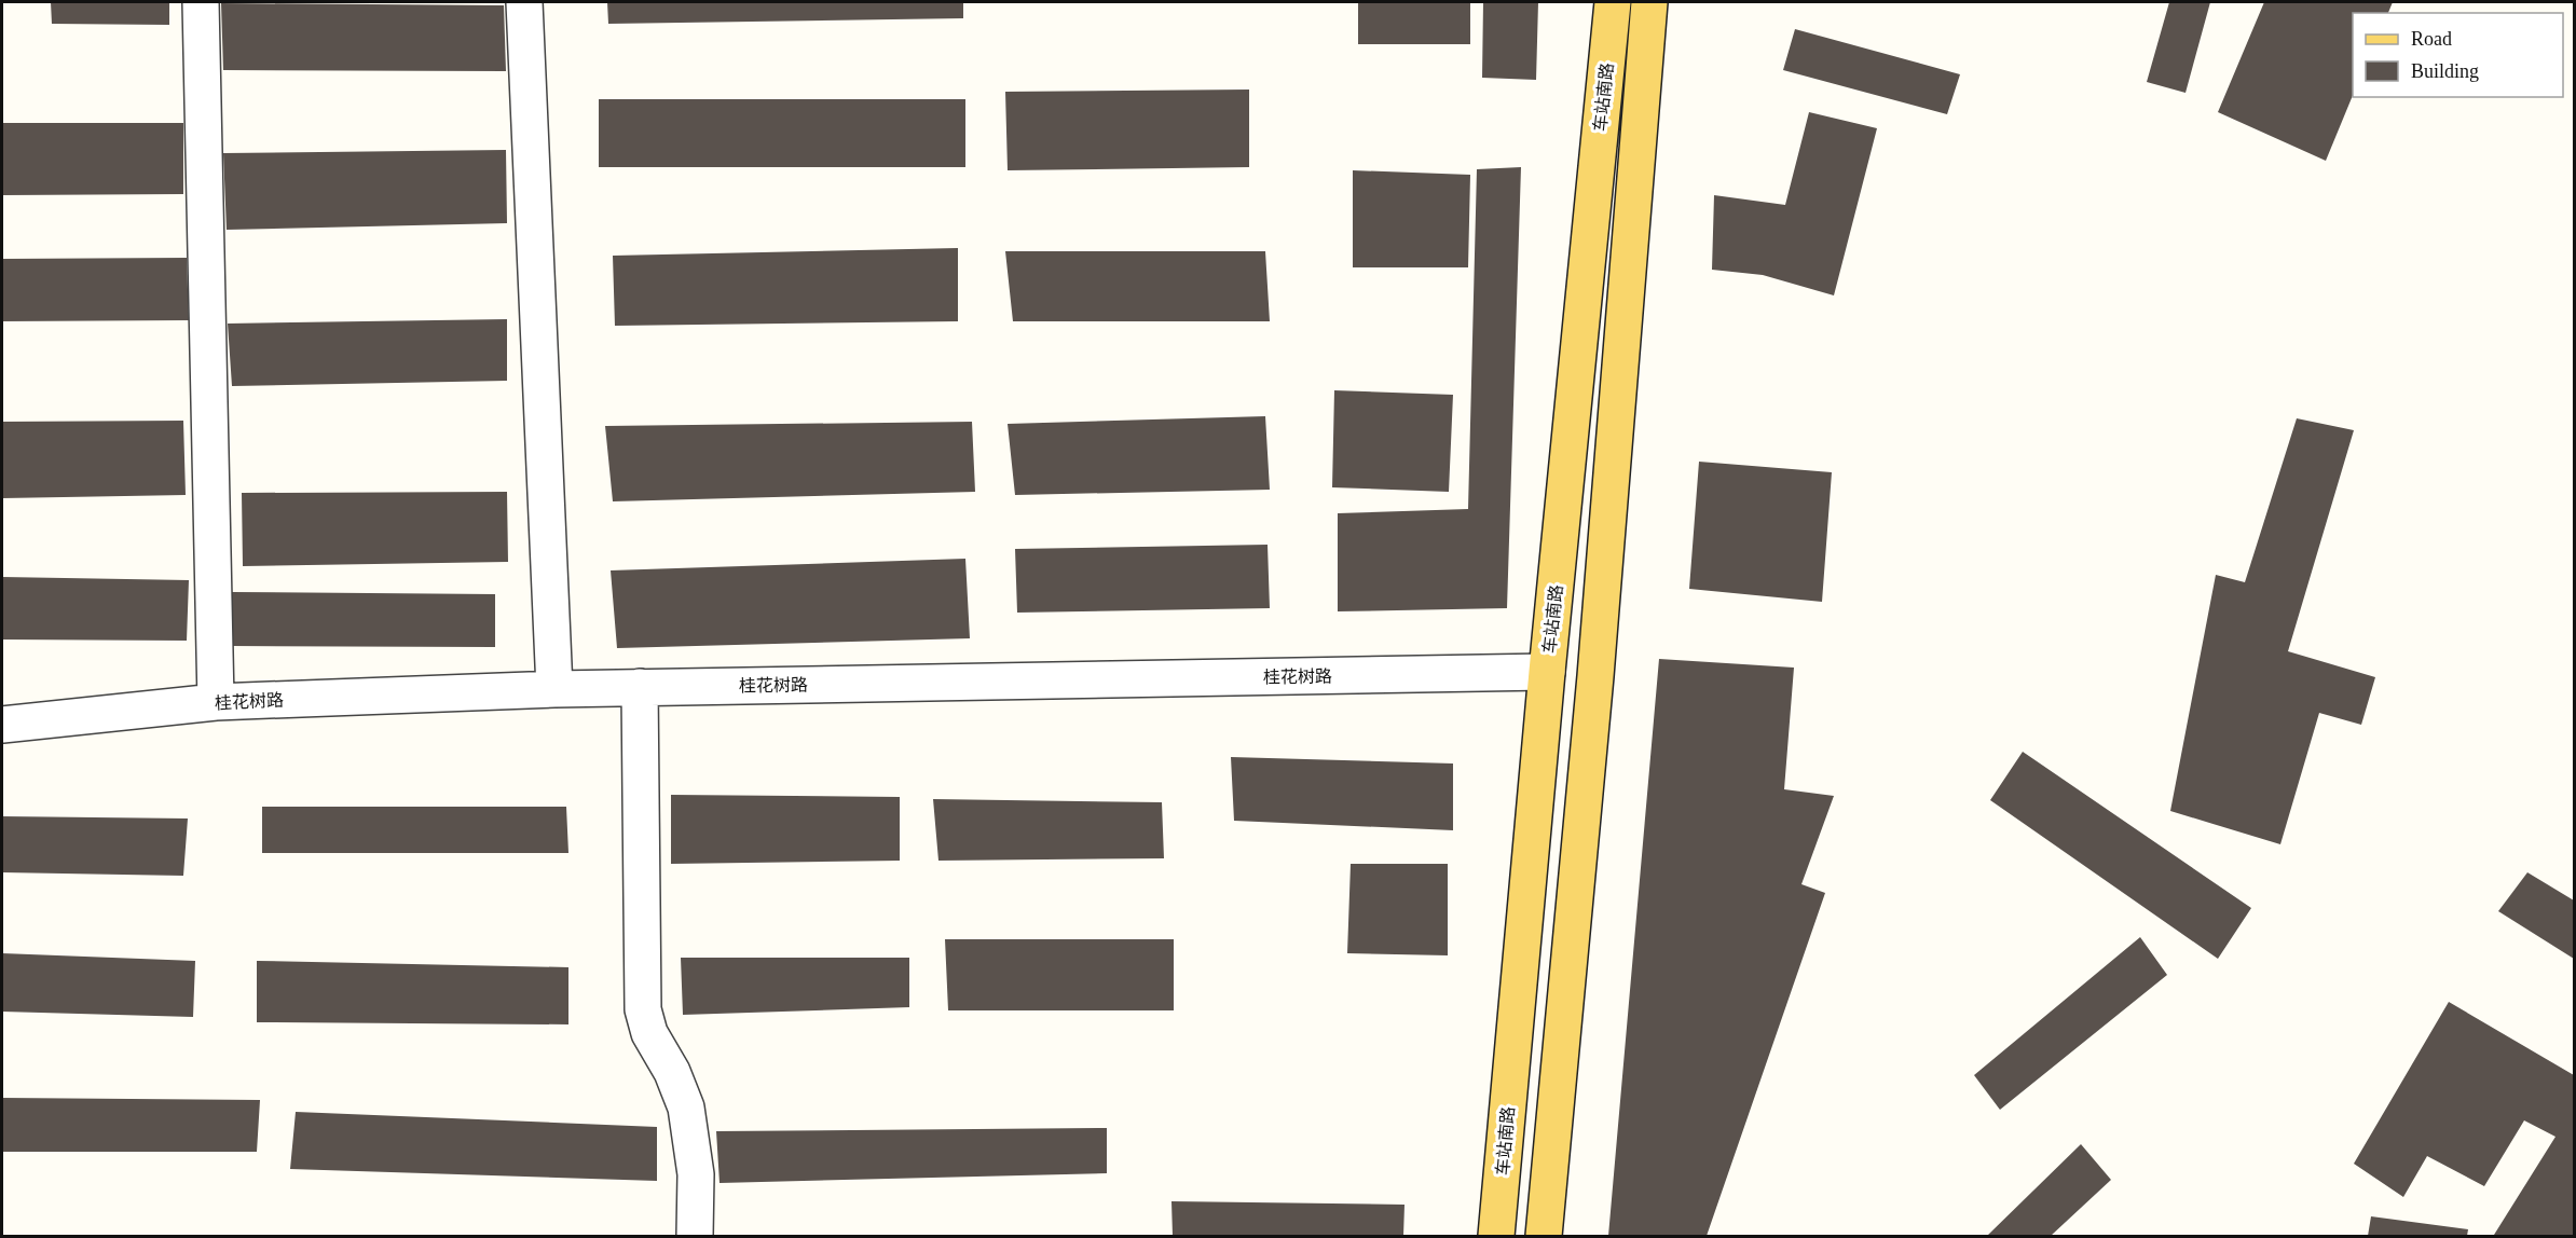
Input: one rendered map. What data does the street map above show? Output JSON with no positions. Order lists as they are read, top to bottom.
{
  "streets": {
    "main road": ["车站南路"],
    "street": ["桂花树路"]
  },
  "crossings": [
    ["车站南路", "桂花树路"]
  ],
  "legend": ["Road", "Building"]
}
